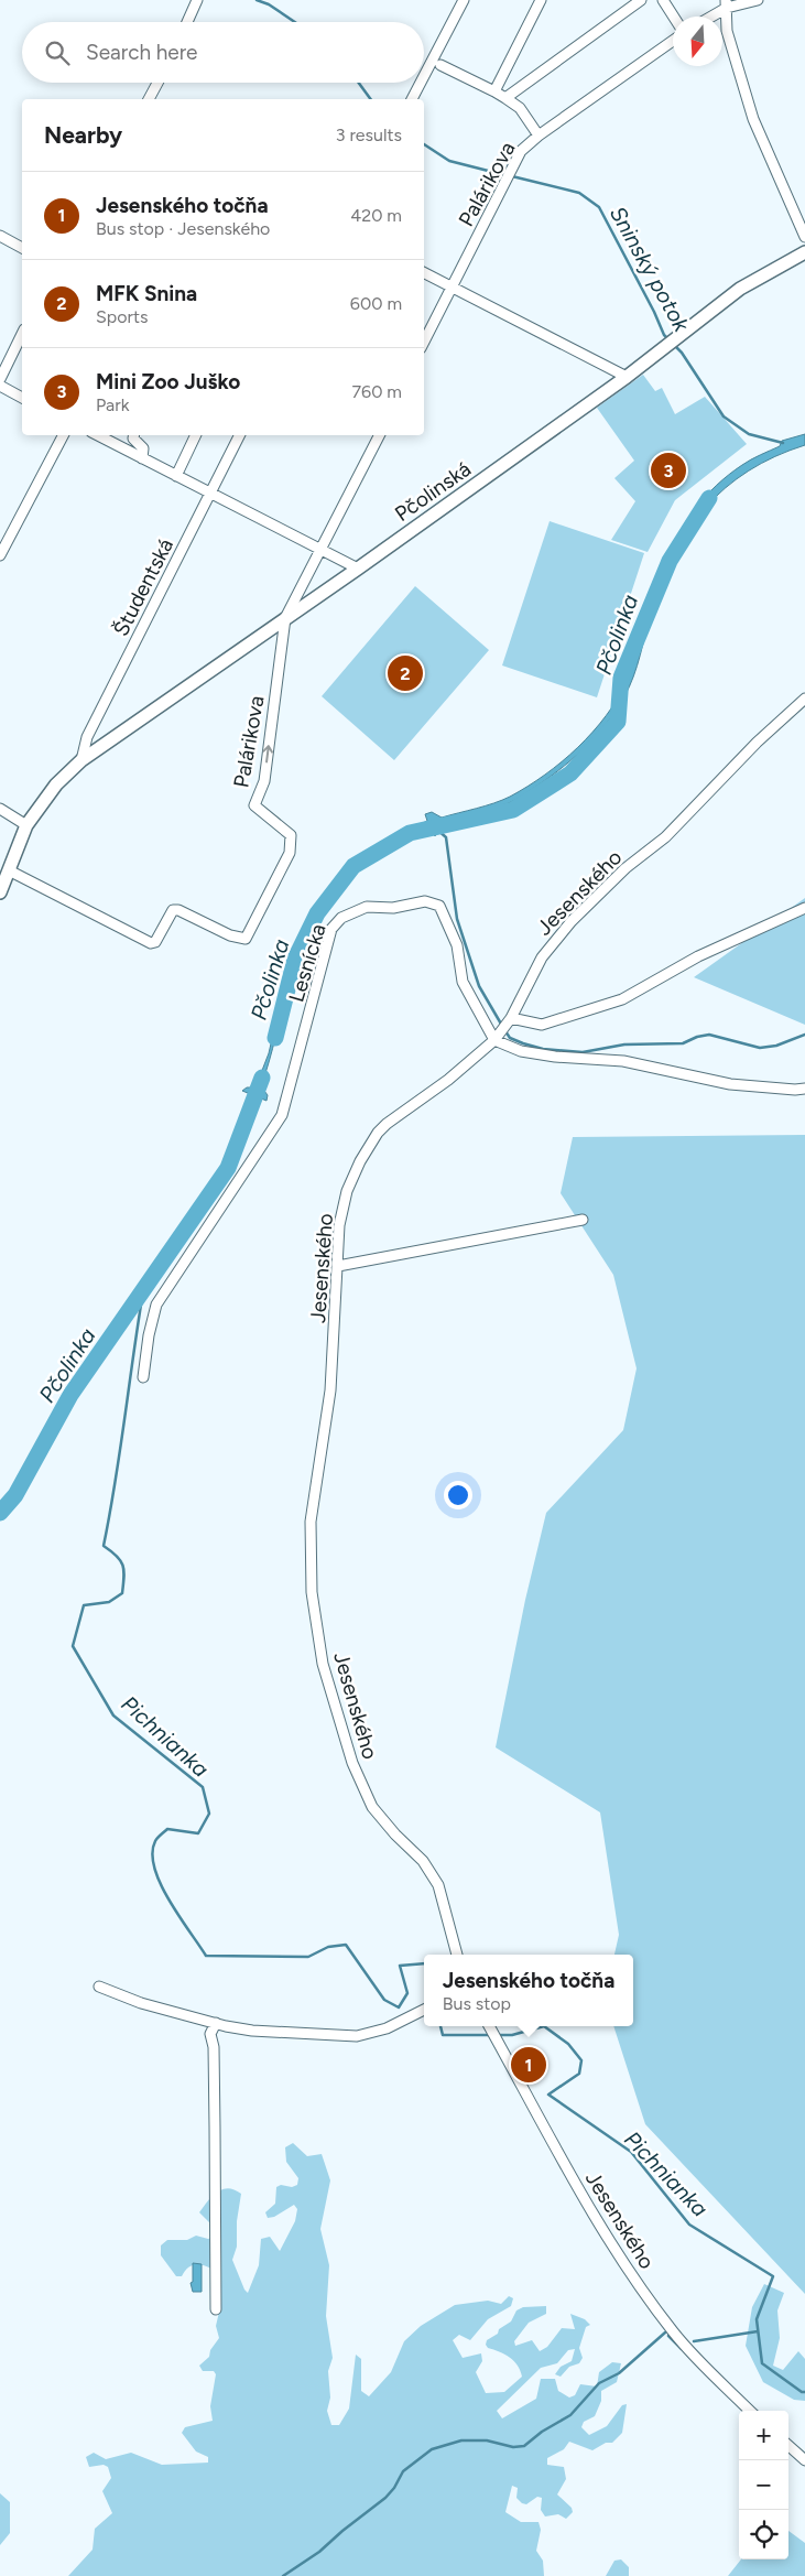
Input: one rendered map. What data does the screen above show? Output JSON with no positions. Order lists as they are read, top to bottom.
{
  "streets": {
    "main road": ["Pčolinská"],
    "street": [
      "Palárikova",
      "Študentská",
      "Jesenského",
      "Lesnícka"
    ]
  },
  "crossings": [
    ["Palárikova", "Pčolinská"],
    ["Pčolinská", "Študentská"],
    ["Jesenského", "Lesnícka"]
  ],
  "water": ["Sninský potok", "Pčolinka", "Pichnianka"],
  "north": "bottom",
  "page": {
    "search": "Search here",
    "heading": ["Nearby", "3 results"],
    "list": [
      {
        "mark": "1",
        "name": "Jesenského točňa",
        "note": "Bus stop · Jesenského",
        "value": "420 m"
      },
      {
        "mark": "2",
        "name": "MFK Snina",
        "note": "Sports",
        "value": "600 m"
      },
      {
        "mark": "3",
        "name": "Mini Zoo Juško",
        "note": "Park",
        "value": "760 m"
      }
    ],
    "pins": ["3", "2", "1"],
    "popup": ["Jesenského točňa", "Bus stop"],
    "map_buttons": ["+", "−"]
  }
}
